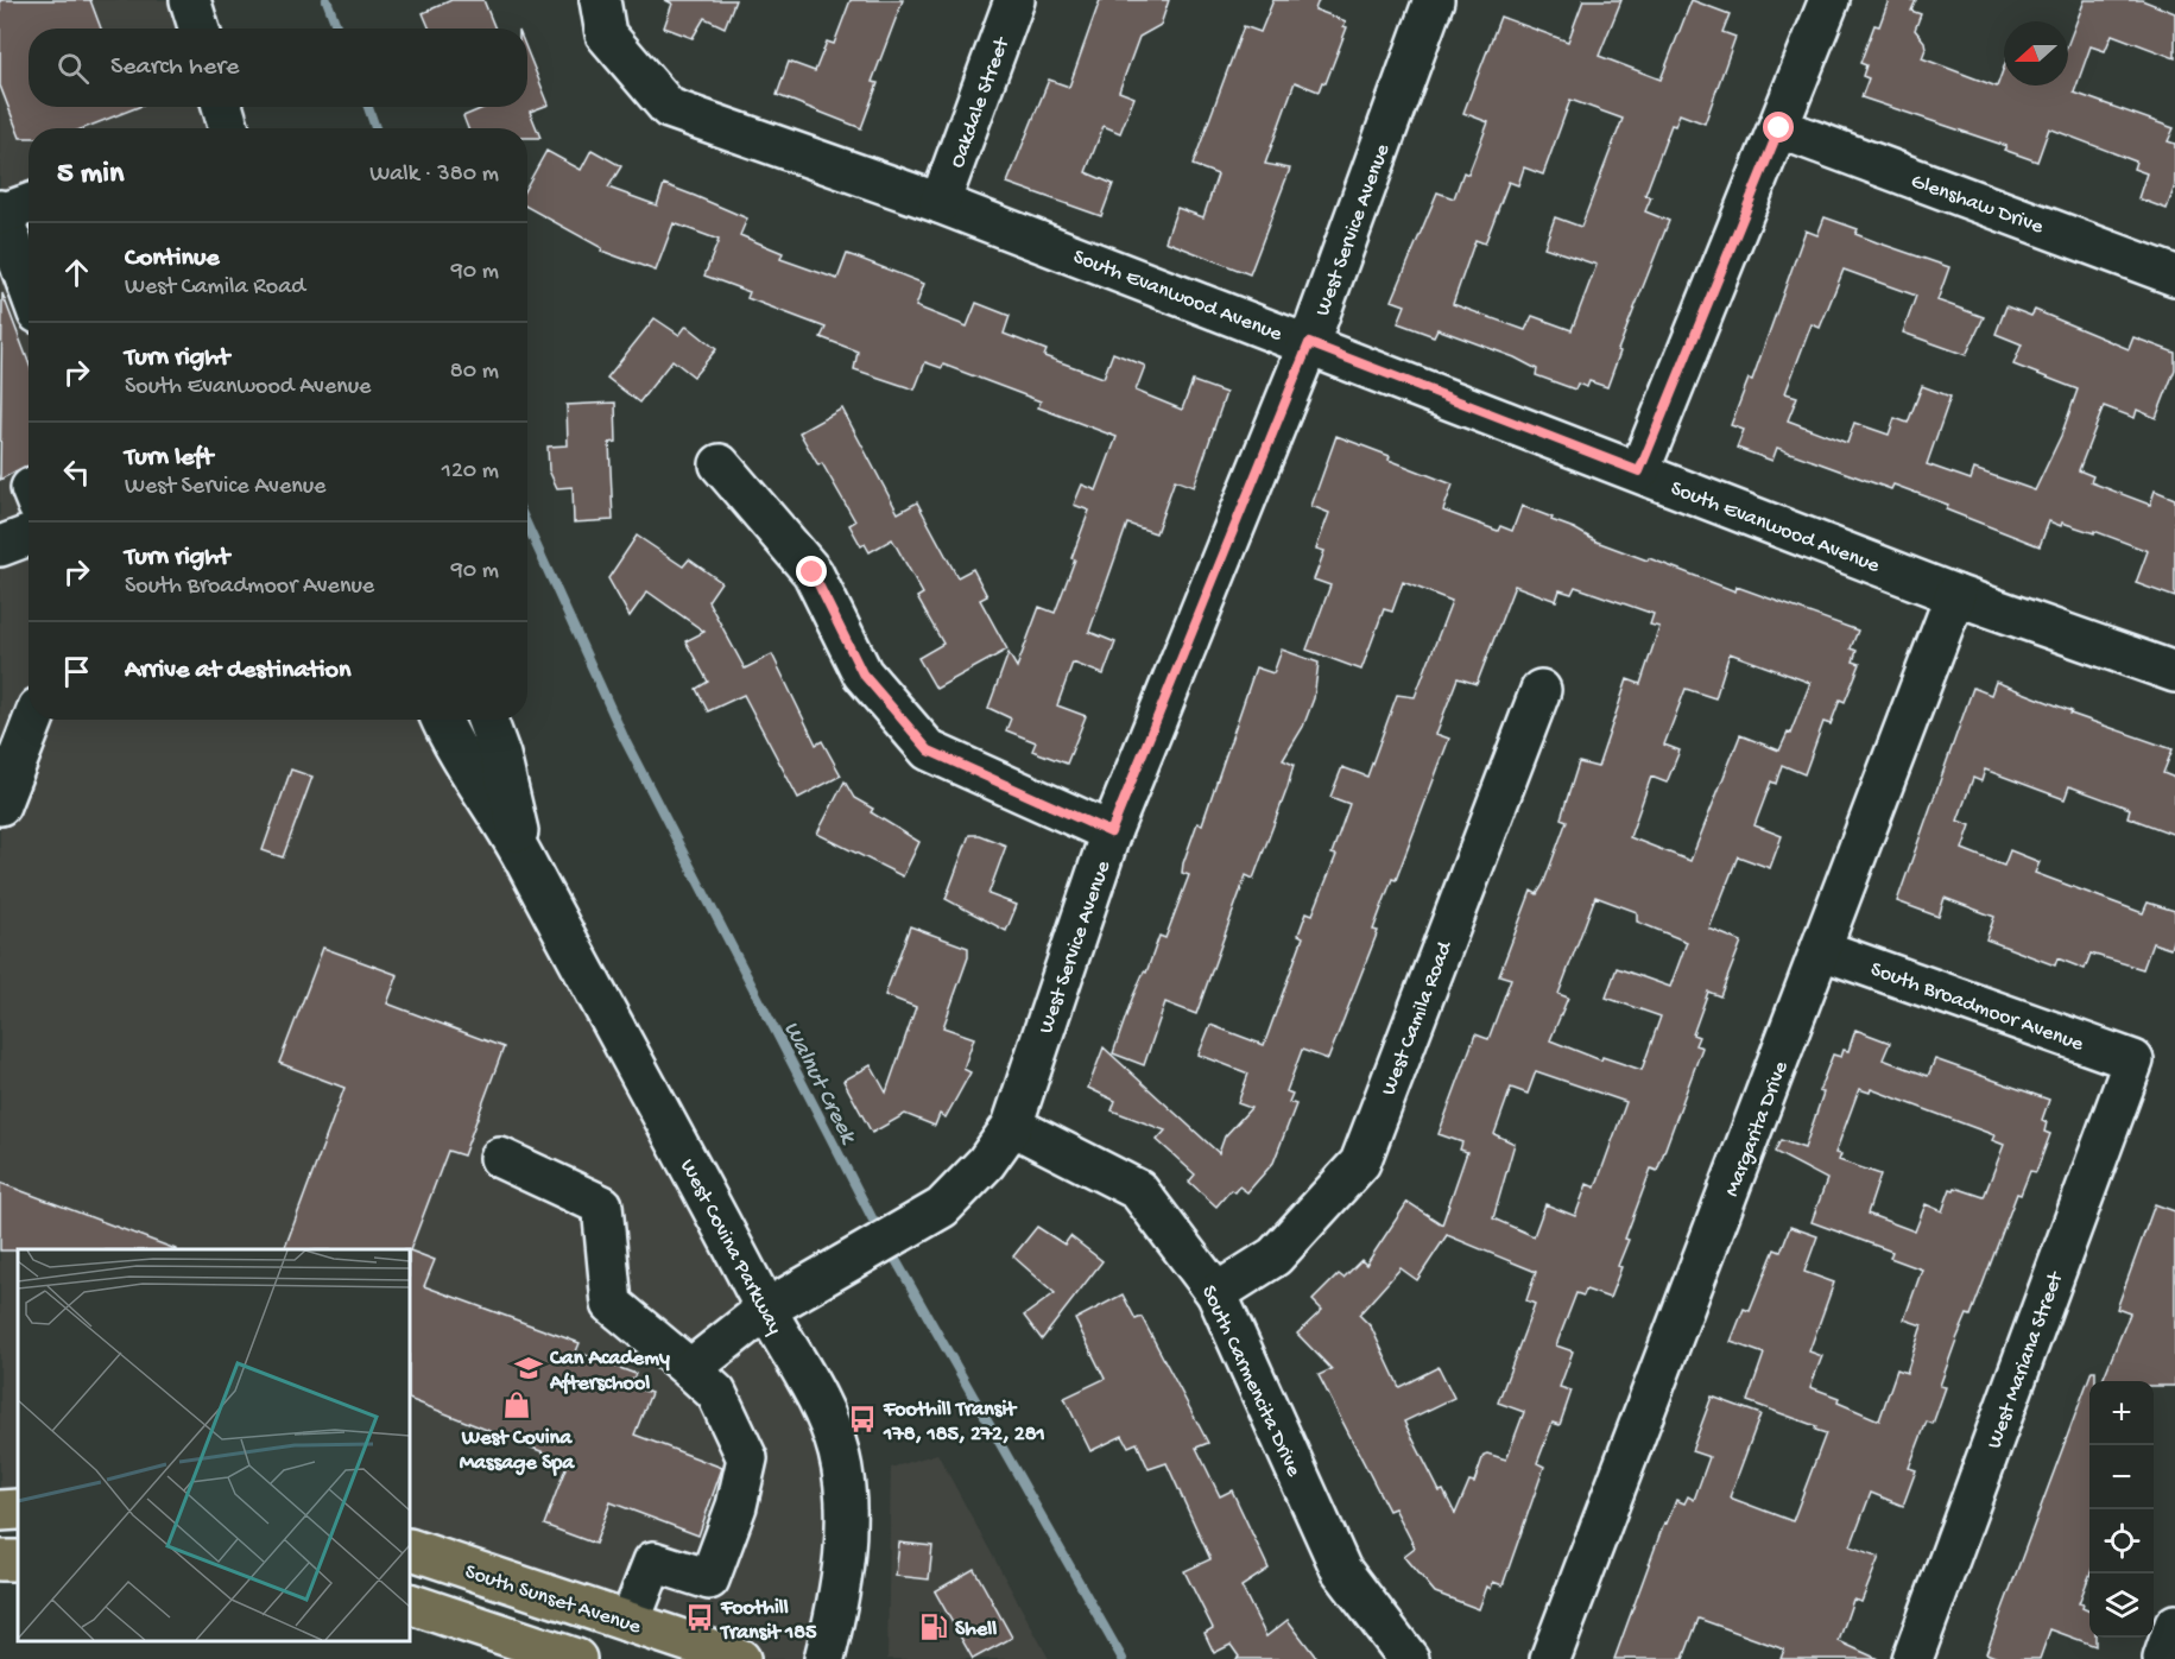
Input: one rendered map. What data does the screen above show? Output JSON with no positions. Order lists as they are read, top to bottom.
{
  "streets": {
    "main road": ["South Sunset Avenue"],
    "street": [
      "Oakdale Street",
      "Glenshaw Drive",
      "West Service Avenue",
      "South Evanwood Avenue",
      "South Broadmoor Avenue",
      "West Camila Road",
      "Margarita Drive",
      "West Covina Parkway",
      "West Mariana Street",
      "South Carmencita Drive"
    ]
  },
  "crossings": [
    ["Oakdale Street", "South Evanwood Avenue"],
    ["West Service Avenue", "South Evanwood Avenue"],
    ["West Service Avenue", "West Covina Parkway"],
    ["West Service Avenue", "South Carmencita Drive"],
    ["South Evanwood Avenue", "Margarita Drive"],
    ["South Broadmoor Avenue", "Margarita Drive"],
    ["South Broadmoor Avenue", "West Mariana Street"],
    ["West Camila Road", "South Carmencita Drive"]
  ],
  "water": ["Walnut Creek"],
  "places": {
    "school or university": ["Can Academy Afterschool"],
    "shop": ["West Covina Massage Spa"],
    "bus stop": ["Foothill Transit 178, 185, 272, 281", "Foothill Transit 185"],
    "fuel station": ["Shell"]
  },
  "north": "left",
  "page": {
    "search": "Search here",
    "heading": ["5 min", "Walk · 380 m"],
    "list": [
      ["Continue", "West Camila Road", "90 m"],
      ["Turn right", "South Evanwood Avenue", "80 m"],
      ["Turn left", "West Service Avenue", "120 m"],
      ["Turn right", "South Broadmoor Avenue", "90 m"],
      "Arrive at destination"
    ],
    "map_buttons": ["+", "−"]
  }
}
